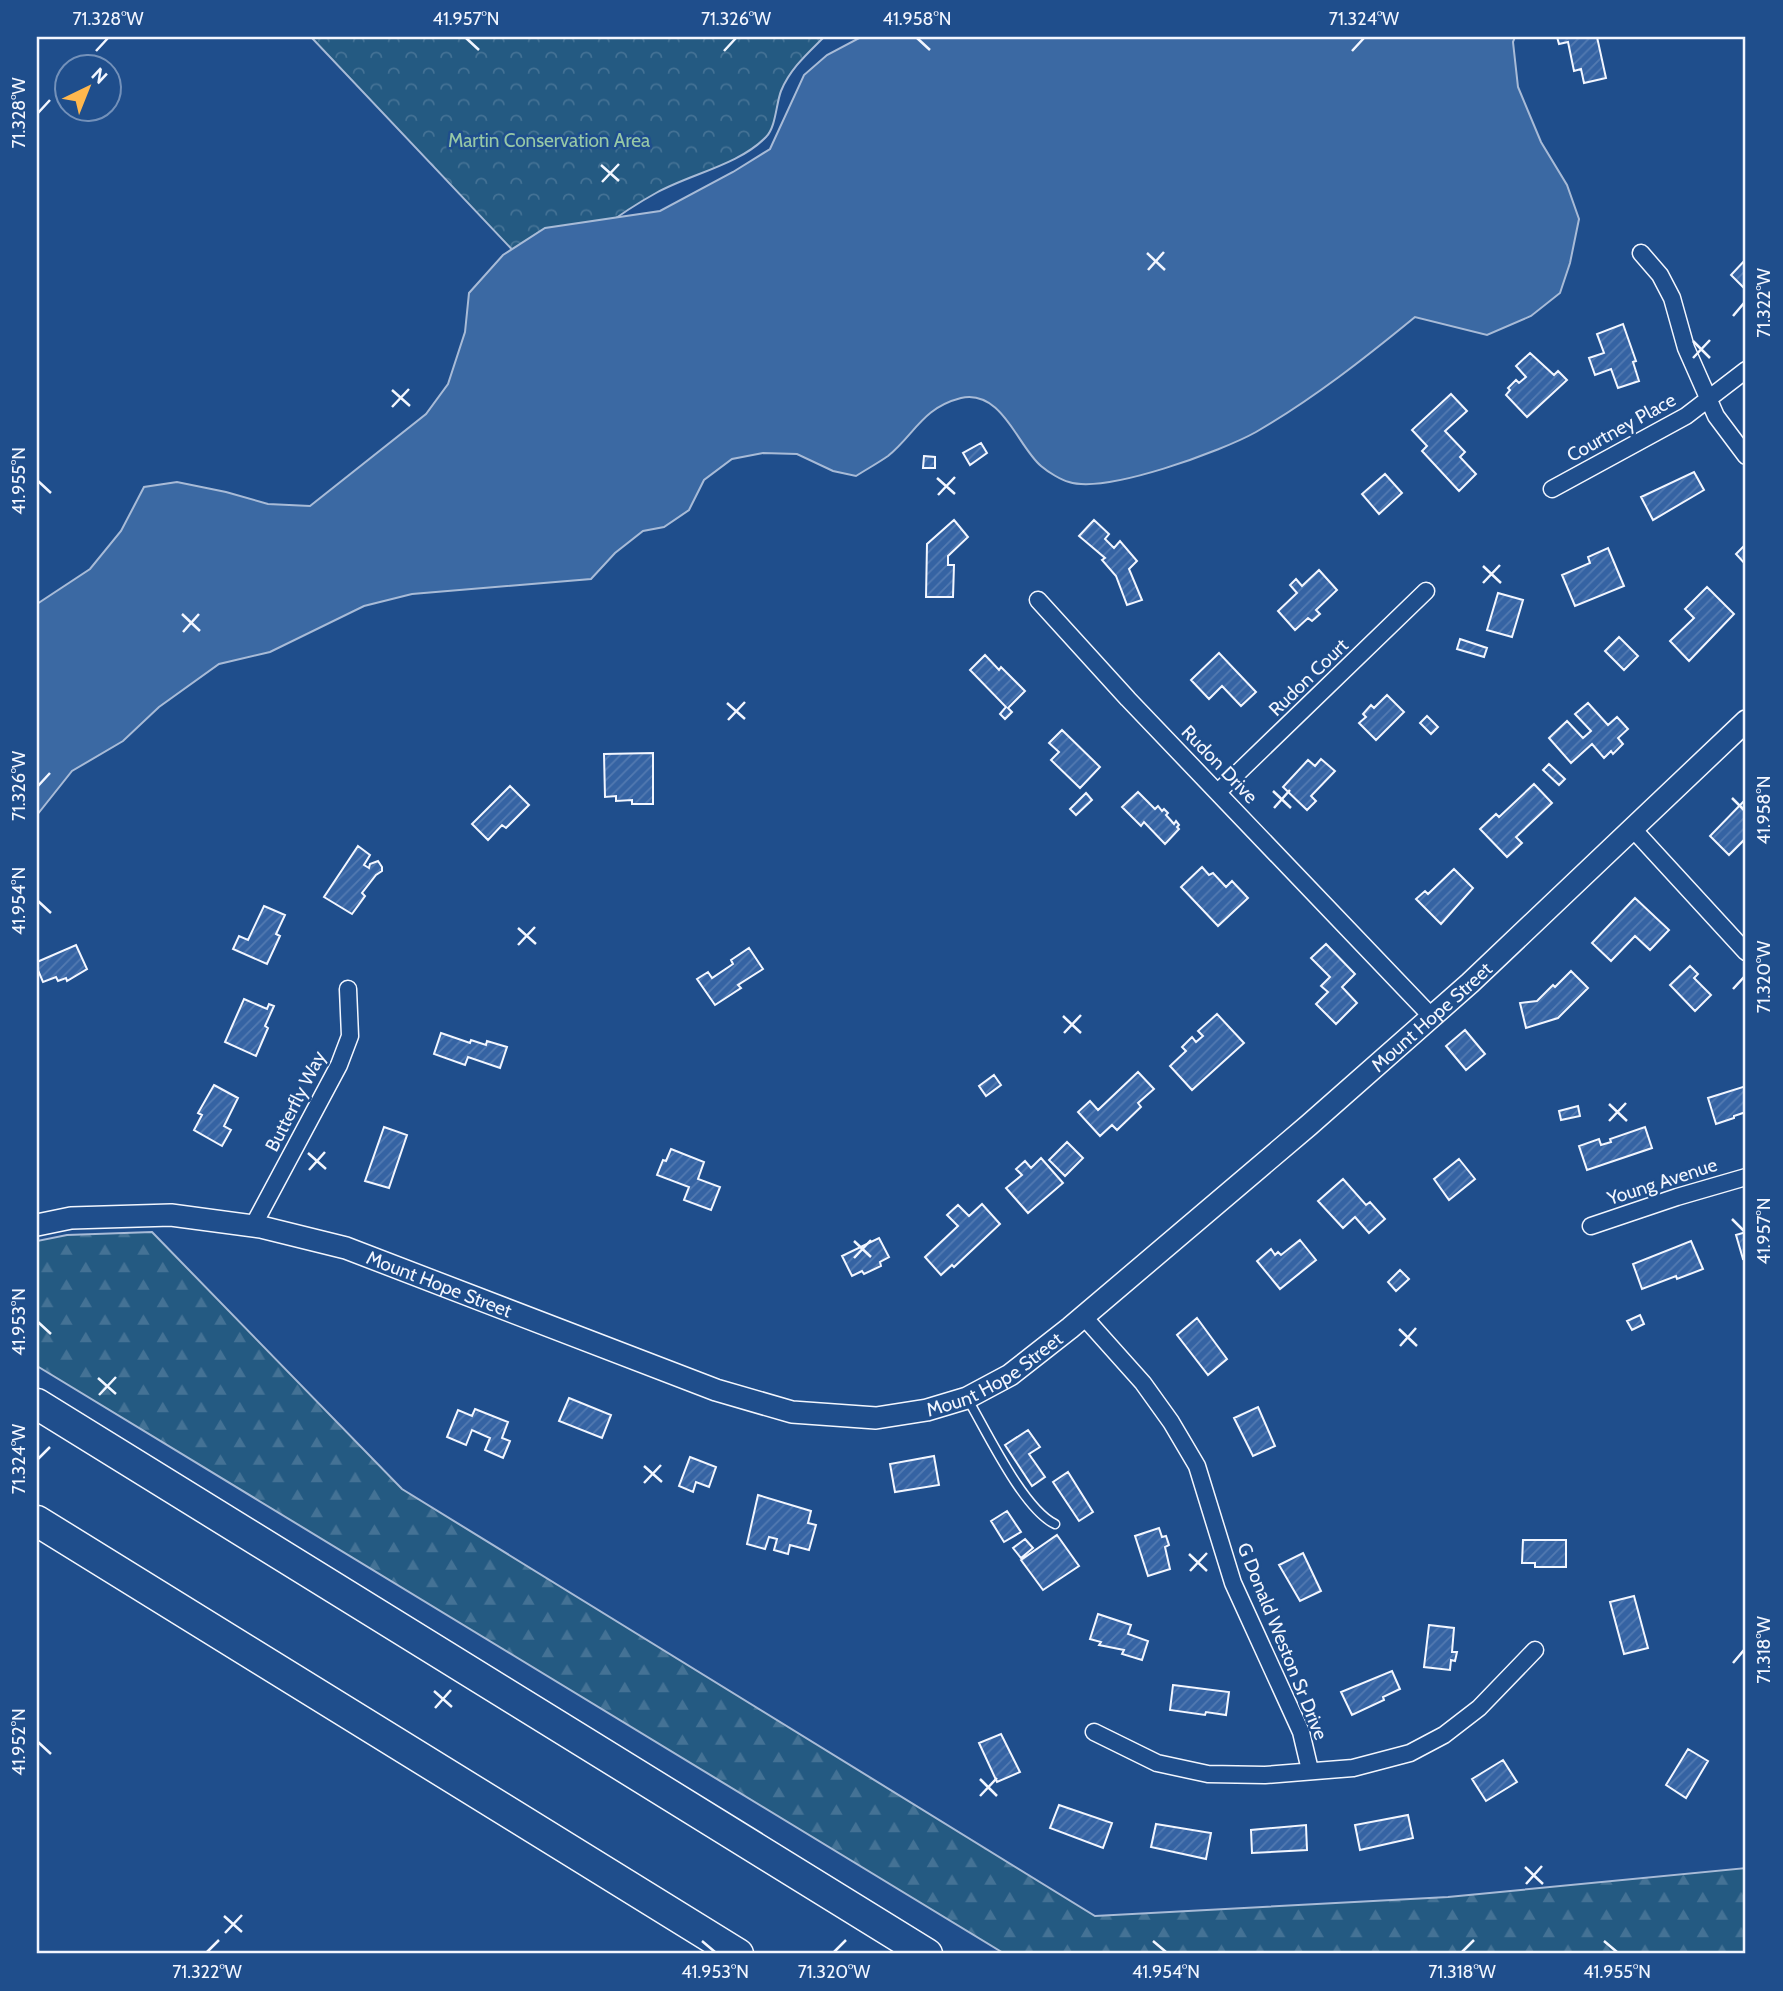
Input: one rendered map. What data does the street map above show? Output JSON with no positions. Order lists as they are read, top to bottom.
{
  "streets": {
    "street": [
      "Courtney Place",
      "Rudon Court",
      "Rudon Drive",
      "Mount Hope Street",
      "Butterfly Way",
      "Young Avenue",
      "G Donald Weston Sr Drive"
    ]
  },
  "crossings": [
    ["Rudon Court", "Rudon Drive"],
    ["Rudon Drive", "Mount Hope Street"],
    ["Mount Hope Street", "Butterfly Way"],
    ["Mount Hope Street", "G Donald Weston Sr Drive"]
  ],
  "parks": ["Martin Conservation Area"],
  "north": "top right",
  "coordinates": [
    "71.328°W",
    "41.957°N",
    "71.326°W",
    "41.958°N",
    "71.324°W",
    "71.322°W",
    "41.955°N",
    "41.954°N",
    "71.320°W",
    "41.953°N",
    "71.318°W",
    "41.952°N"
  ]
}
